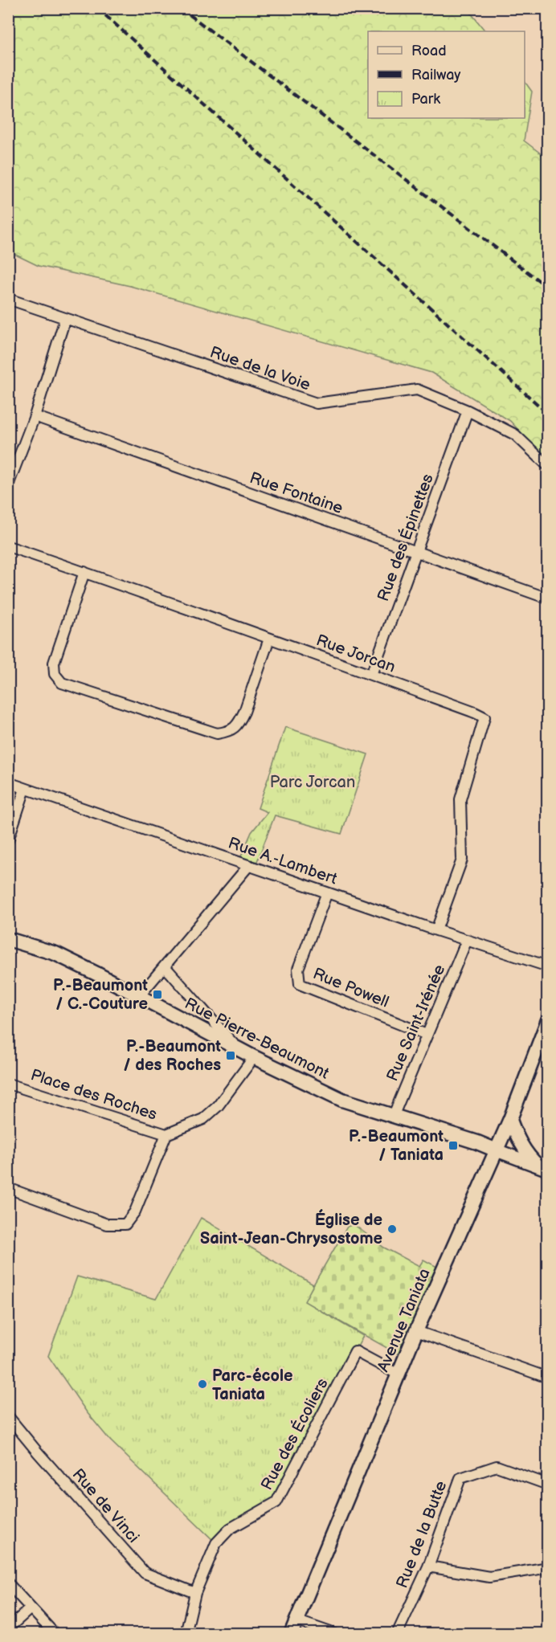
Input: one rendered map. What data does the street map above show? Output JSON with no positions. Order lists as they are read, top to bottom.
{
  "streets": {
    "main road": ["Rue Pierre-Beaumont", "Avenue Taniata"],
    "street": [
      "Rue de la Voie",
      "Rue Fontaine",
      "Rue des Épinettes",
      "Rue Jorcan",
      "Rue A.-Lambert",
      "Rue Powell",
      "Rue Saint-Irénée",
      "Place des Roches",
      "Rue des Écoliers",
      "Rue de Vinci",
      "Rue de la Butte"
    ]
  },
  "crossings": [
    ["Rue de la Voie", "Rue des Épinettes"],
    ["Rue Fontaine", "Rue des Épinettes"],
    ["Rue des Épinettes", "Rue Jorcan"],
    ["Rue Jorcan", "Rue A.-Lambert"],
    ["Rue A.-Lambert", "Rue Powell"],
    ["Rue A.-Lambert", "Rue Saint-Irénée"],
    ["Rue Powell", "Rue Saint-Irénée"],
    ["Rue Saint-Irénée", "Rue Pierre-Beaumont"],
    ["Rue Pierre-Beaumont", "Place des Roches"],
    ["Rue Pierre-Beaumont", "Avenue Taniata"],
    ["Avenue Taniata", "Rue des Écoliers"],
    ["Rue des Écoliers", "Rue de Vinci"]
  ],
  "parks": ["Parc Jorcan"],
  "places": {
    "transit": ["P.-Beaumont / C.-Couture", "P.-Beaumont / des Roches", "P.-Beaumont / Taniata"],
    "other": ["Église de Saint-Jean-Chrysostome", "Parc-école Taniata"]
  },
  "legend": ["Road", "Railway", "Park"]
}
